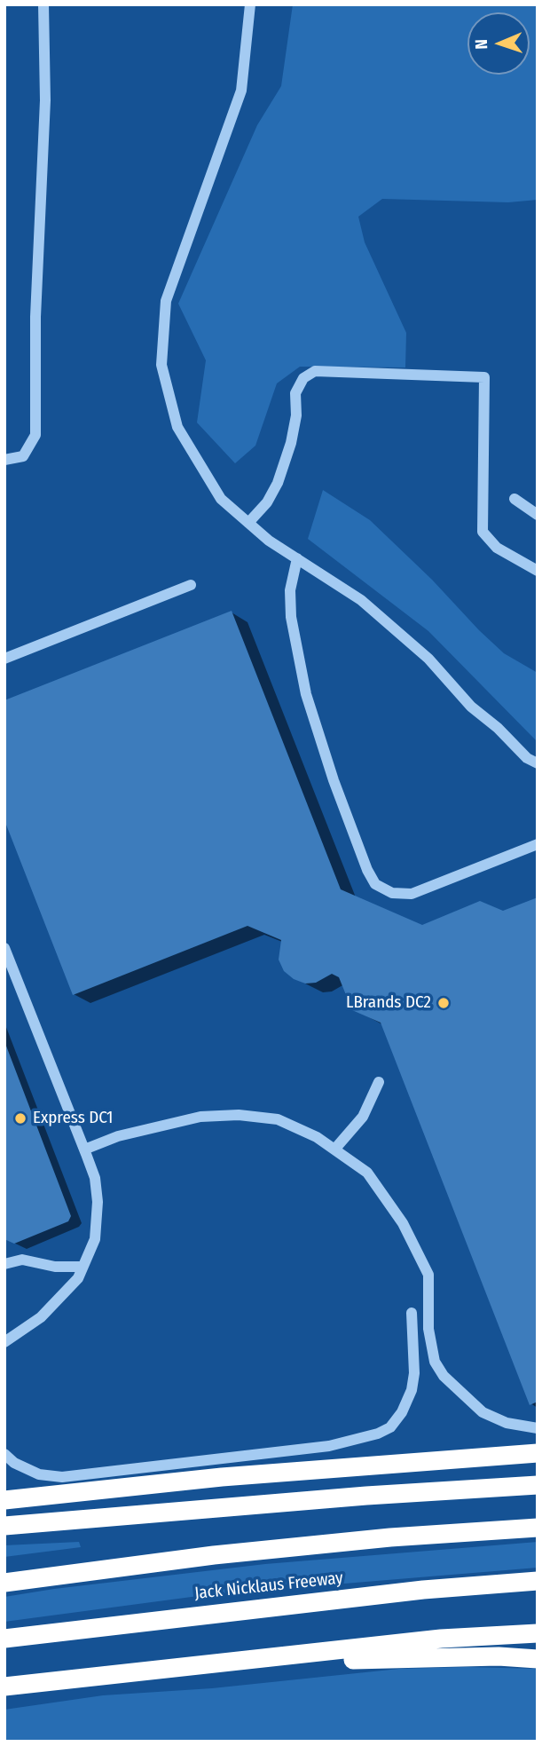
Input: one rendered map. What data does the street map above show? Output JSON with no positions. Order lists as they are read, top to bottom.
{
  "streets": {
    "highway": ["Jack Nicklaus Freeway"]
  },
  "places": ["LBrands DC2", "Express DC1"],
  "north": "left"
}
